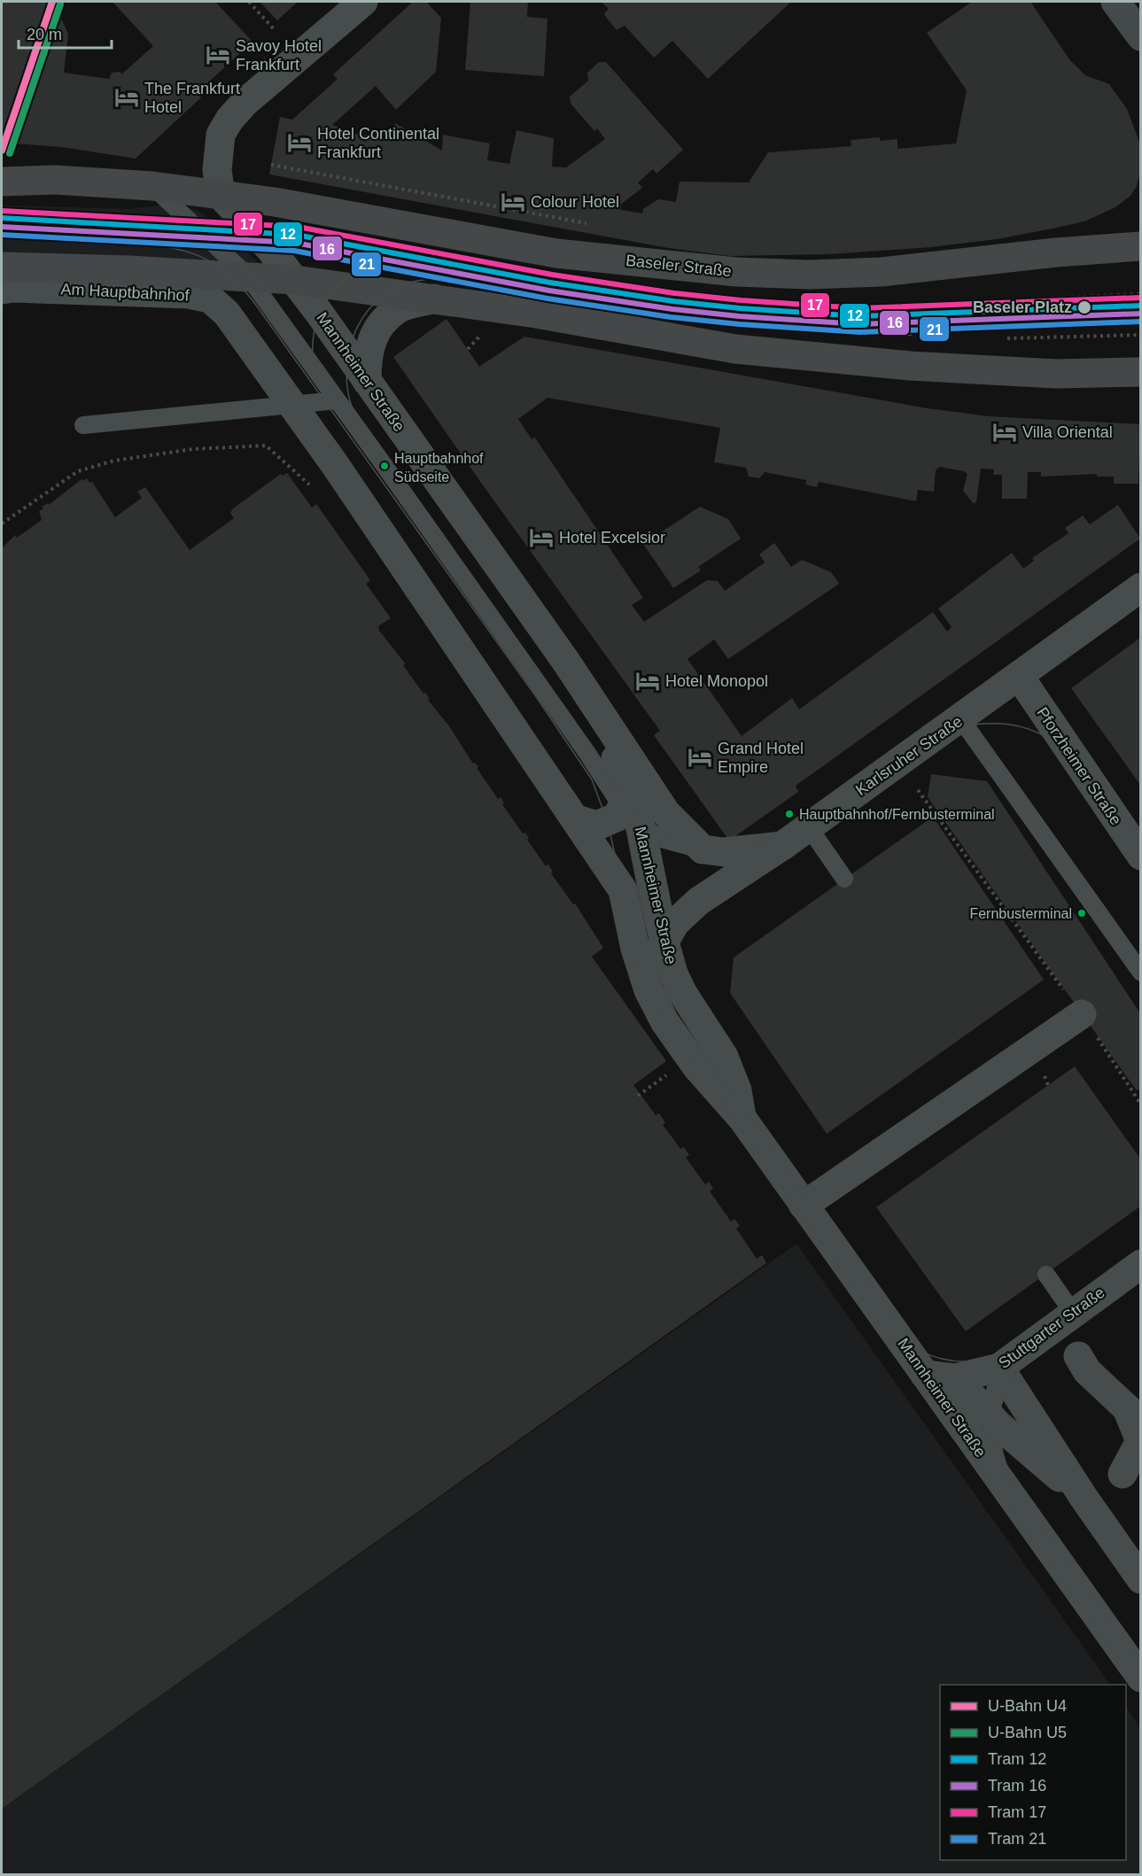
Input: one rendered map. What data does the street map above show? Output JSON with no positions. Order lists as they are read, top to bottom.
{
  "streets": {
    "main road": ["Baseler Straße", "Am Hauptbahnhof"],
    "street": [
      "Mannheimer Straße",
      "Karlsruher Straße",
      "Pforzheimer Straße",
      "Stuttgarter Straße"
    ]
  },
  "crossings": [
    ["Baseler Straße", "Mannheimer Straße"],
    ["Am Hauptbahnhof", "Mannheimer Straße"],
    ["Mannheimer Straße", "Karlsruher Straße"],
    ["Mannheimer Straße", "Stuttgarter Straße"],
    ["Karlsruher Straße", "Pforzheimer Straße"]
  ],
  "places": {
    "hotel": [
      "Savoy Hotel Frankfurt",
      "The Frankfurt Hotel",
      "Hotel Continental Frankfurt",
      "Colour Hotel",
      "Villa Oriental",
      "Hotel Excelsior",
      "Hotel Monopol",
      "Grand Hotel Empire"
    ],
    "other": [
      "Baseler Platz",
      "Hauptbahnhof Südseite",
      "Hauptbahnhof/Fernbusterminal",
      "Fernbusterminal"
    ]
  },
  "lines": [
    "metro line U4",
    "metro line U5",
    "tram line 17",
    "tram line 12",
    "tram line 16",
    "tram line 21"
  ],
  "legend": [
    "U-Bahn U4",
    "U-Bahn U5",
    "Tram 12",
    "Tram 16",
    "Tram 17",
    "Tram 21"
  ],
  "scale_bar": "20 m"
}
